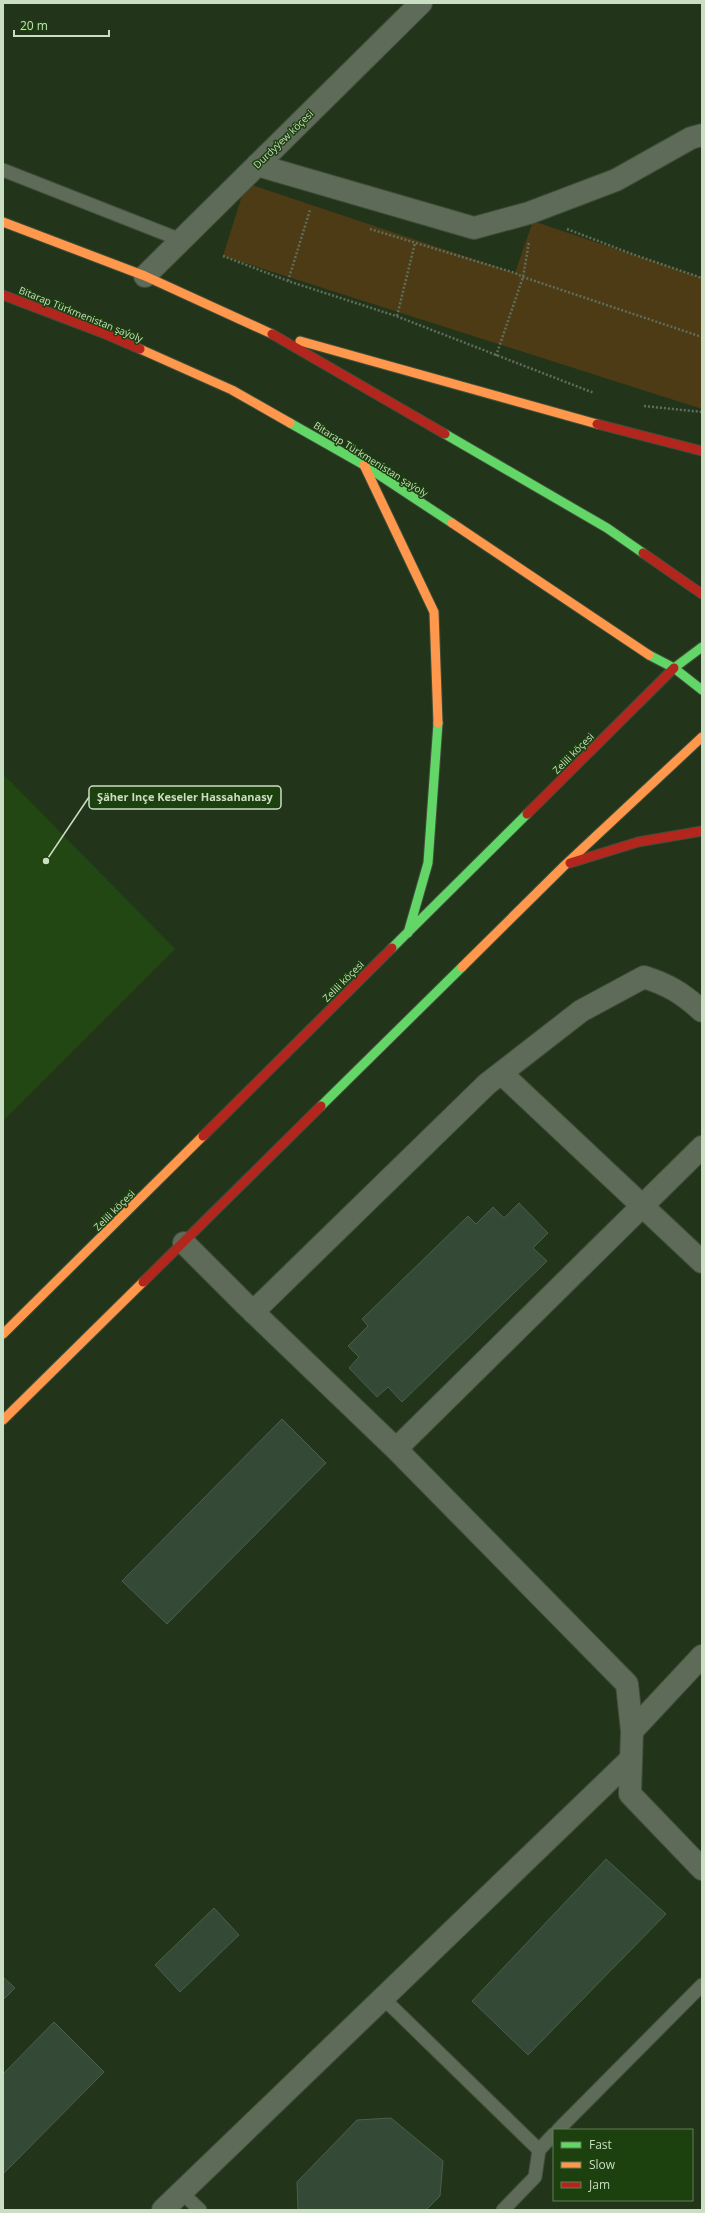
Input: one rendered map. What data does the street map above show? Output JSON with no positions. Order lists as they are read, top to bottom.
{
  "streets": {
    "main road": ["Bitarap Türkmenistan şaýoly", "Zelili köçesi"],
    "street": ["Durdyýew köçesi"]
  },
  "crossings": [
    ["Bitarap Türkmenistan şaýoly", "Zelili köçesi"]
  ],
  "places": ["Şäher Inçe Keseler Hassahanasy"],
  "legend": ["Fast", "Slow", "Jam"],
  "scale_bar": "20 m"
}
